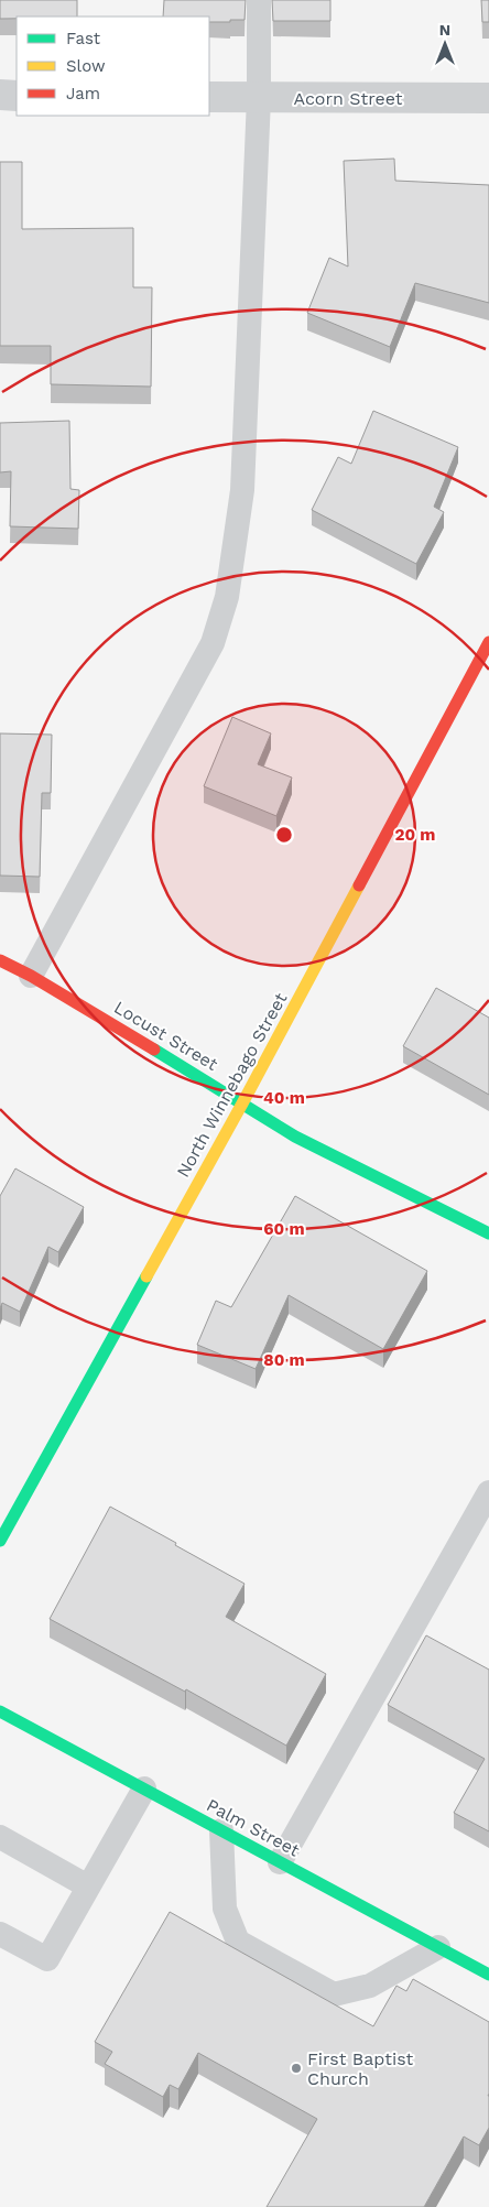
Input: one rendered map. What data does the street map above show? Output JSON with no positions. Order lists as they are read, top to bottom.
{
  "streets": {
    "street": [
      "Acorn Street",
      "Locust Street",
      "North Winnebago Street",
      "Palm Street"
    ]
  },
  "crossings": [
    ["Locust Street", "North Winnebago Street"]
  ],
  "places": ["First Baptist Church"],
  "legend": ["Fast", "Slow", "Jam"],
  "north": "top",
  "rings": [
    "20 m",
    "40 m",
    "60 m",
    "80 m"
  ]
}
